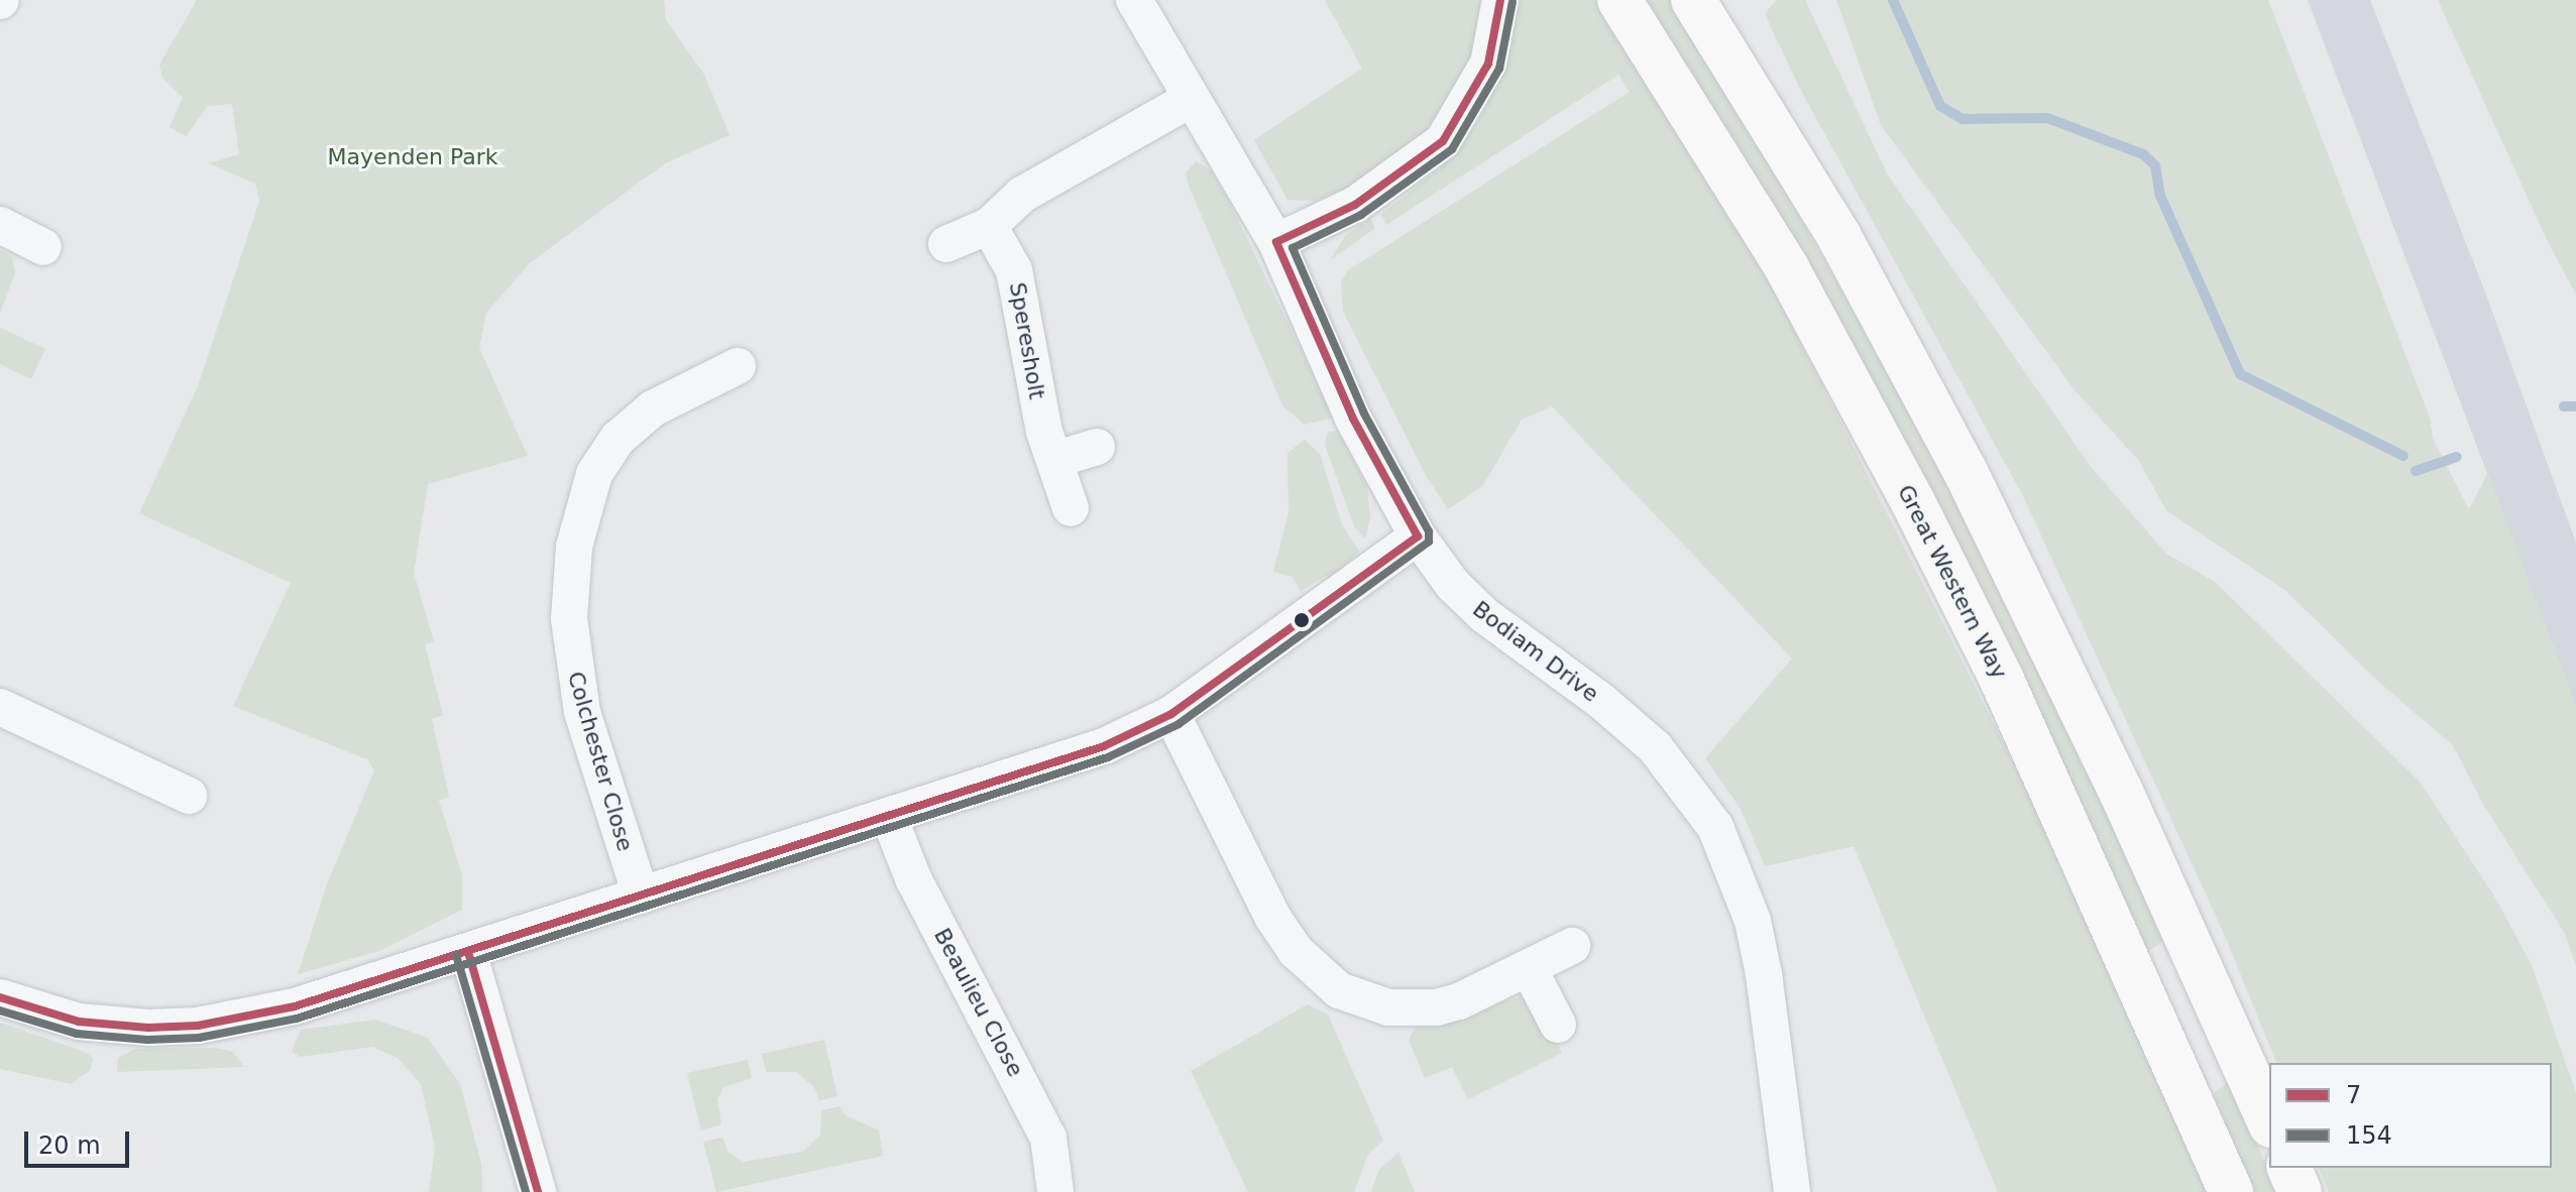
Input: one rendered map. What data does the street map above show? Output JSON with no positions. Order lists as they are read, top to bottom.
{
  "streets": {
    "main road": ["Great Western Way"],
    "street": [
      "Speresholt",
      "Bodiam Drive",
      "Colchester Close",
      "Beaulieu Close"
    ]
  },
  "parks": ["Mayenden Park"],
  "lines": ["transit line 7", "transit line 154"],
  "legend": ["7", "154"],
  "scale_bar": "20 m"
}
